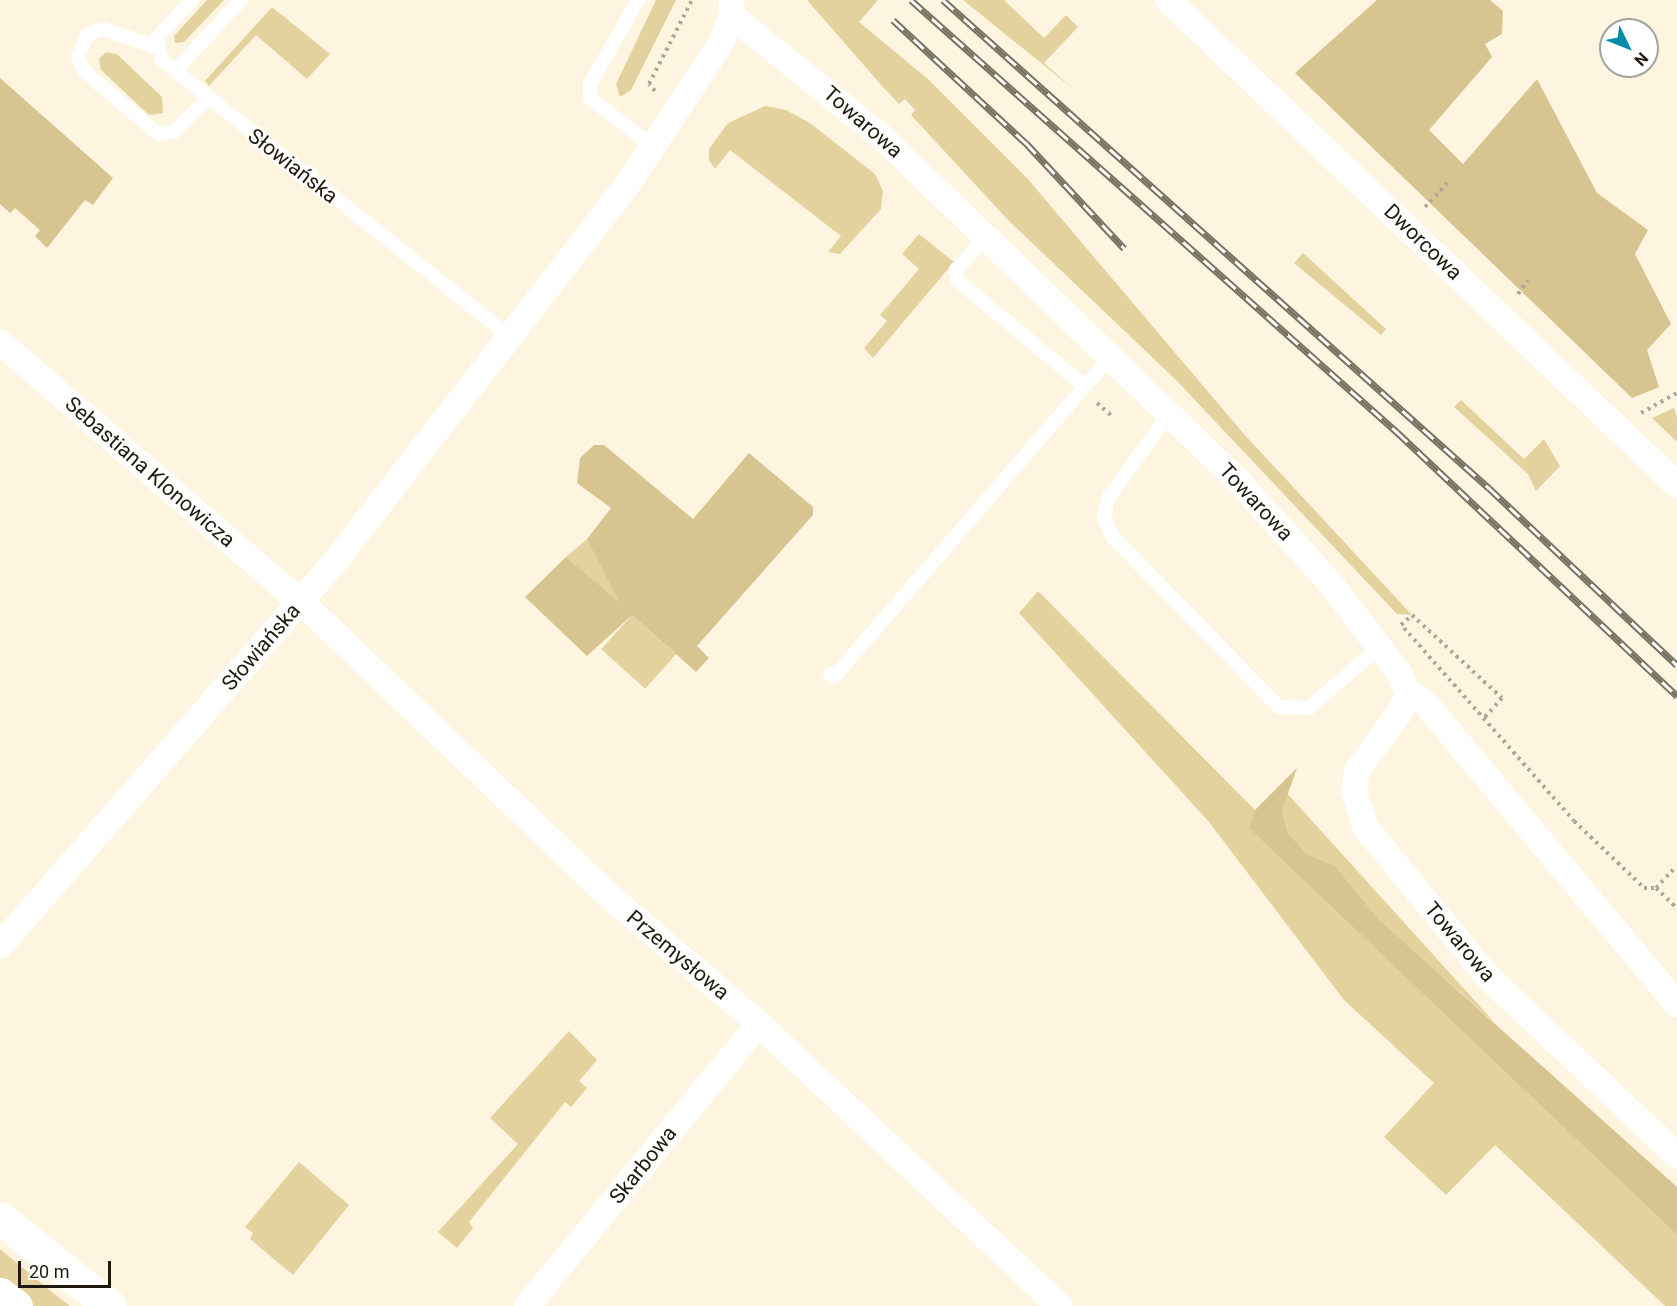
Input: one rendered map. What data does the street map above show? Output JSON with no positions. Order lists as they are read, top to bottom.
{
  "streets": {
    "street": [
      "Towarowa",
      "Słowiańska",
      "Dworcowa",
      "Sebastiana Klonowicza",
      "Przemysłowa",
      "Skarbowa"
    ]
  },
  "crossings": [
    ["Towarowa", "Słowiańska"],
    ["Słowiańska", "Sebastiana Klonowicza"],
    ["Słowiańska", "Przemysłowa"],
    ["Sebastiana Klonowicza", "Przemysłowa"],
    ["Przemysłowa", "Skarbowa"]
  ],
  "scale_bar": "20 m",
  "north": "bottom right"
}
